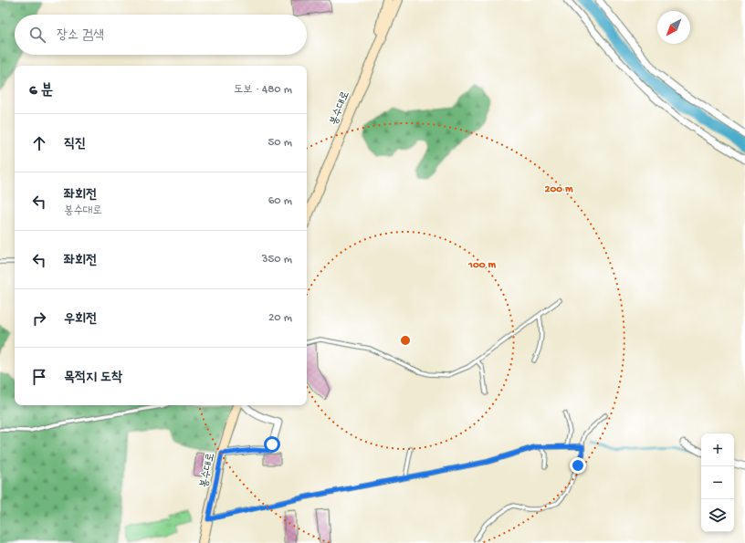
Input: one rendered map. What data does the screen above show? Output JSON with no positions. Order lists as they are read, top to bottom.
{
  "streets": {
    "main road": ["봉수대로"]
  },
  "north": "bottom left",
  "page": {
    "search": "장소 검색",
    "heading": ["6 분", "도보 · 480 m"],
    "list": [
      ["직진", "50 m"],
      ["좌회전", "봉수대로", "60 m"],
      ["좌회전", "350 m"],
      ["우회전", "20 m"],
      "목적지 도착"
    ],
    "map_buttons": ["+", "−"]
  },
  "rings": ["200 m", "100 m"]
}
